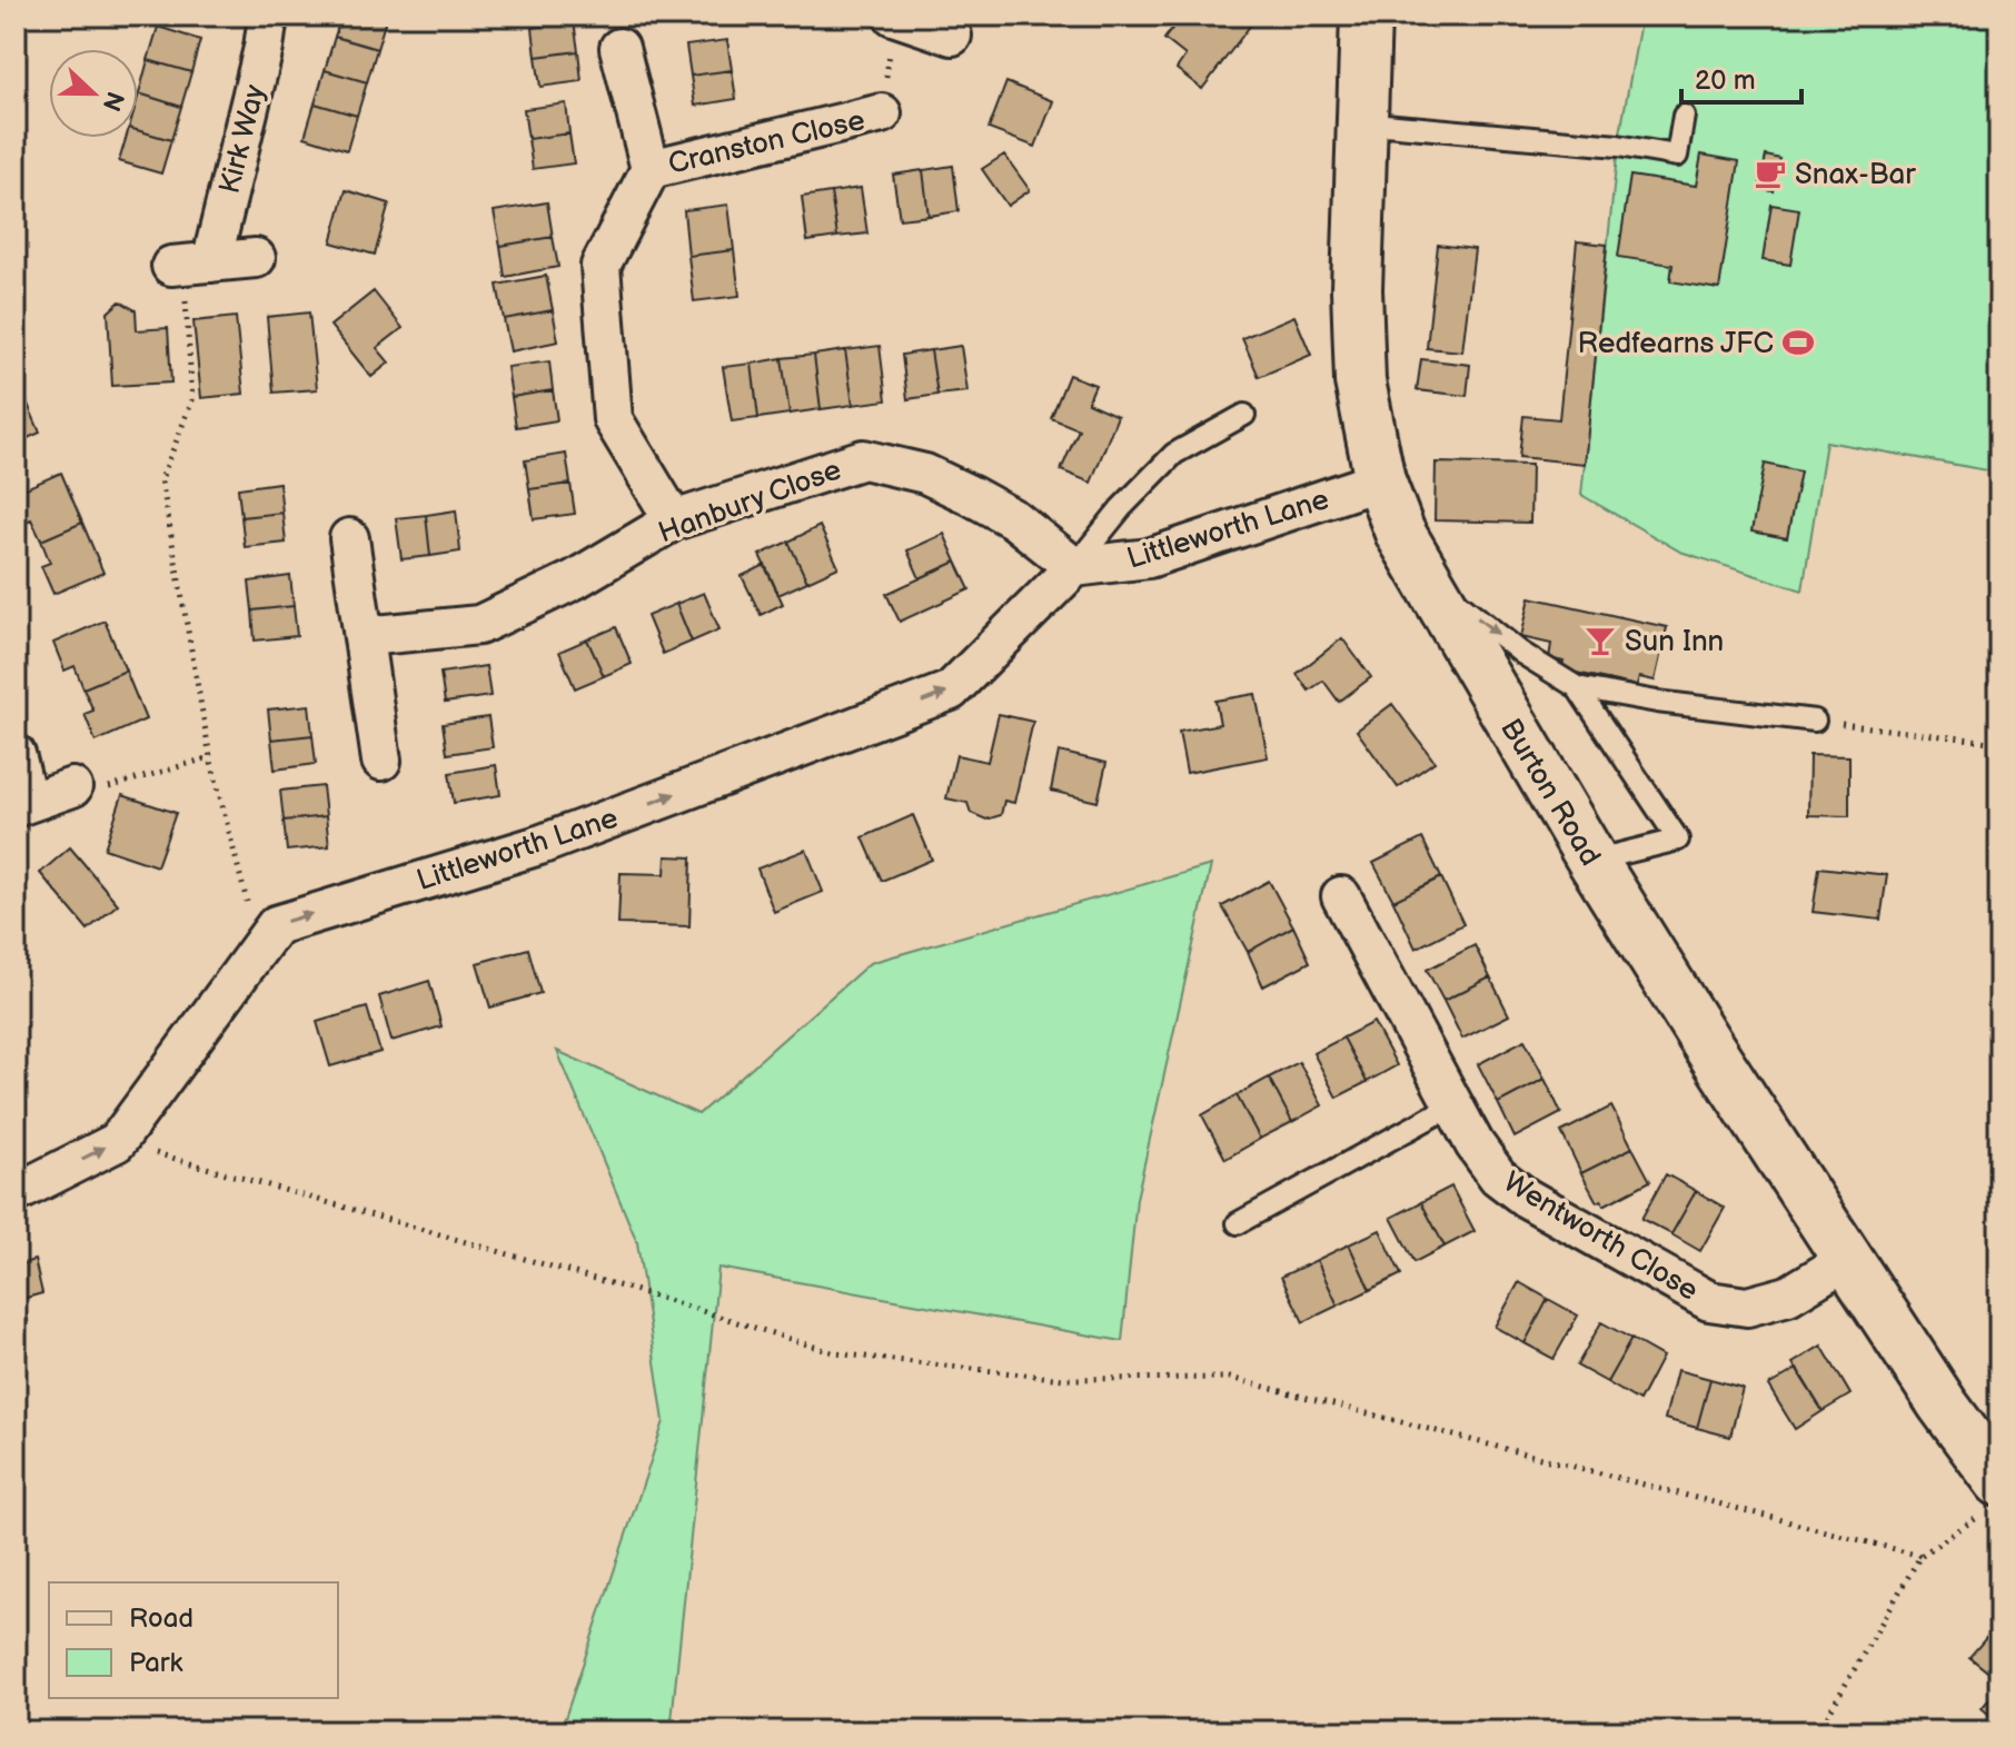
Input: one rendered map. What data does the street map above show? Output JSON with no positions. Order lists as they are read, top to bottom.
{
  "streets": {
    "street": [
      "Kirk Way",
      "Cranston Close",
      "Hanbury Close",
      "Littleworth Lane",
      "Burton Road",
      "Wentworth Close"
    ]
  },
  "crossings": [
    ["Cranston Close", "Hanbury Close"],
    ["Hanbury Close", "Littleworth Lane"],
    ["Littleworth Lane", "Burton Road"],
    ["Burton Road", "Wentworth Close"]
  ],
  "one_way": ["Littleworth Lane"],
  "places": {
    "cafe": ["Snax-Bar"],
    "sports": ["Redfearns JFC"],
    "bar": ["Sun Inn"]
  },
  "legend": ["Road", "Park"],
  "scale_bar": "20 m",
  "north": "right"
}
